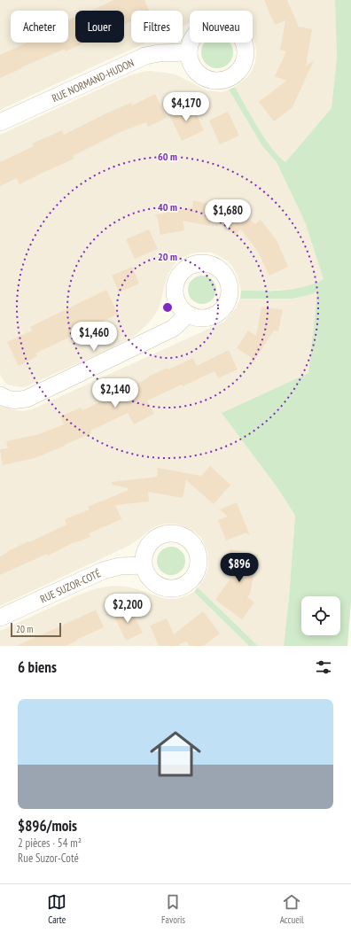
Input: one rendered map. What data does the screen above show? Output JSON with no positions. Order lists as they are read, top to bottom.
{
  "streets": {
    "street": ["RUE NORMAND-HUDON", "RUE SUZOR-COTÉ"]
  },
  "scale_bar": "20 m",
  "page": {
    "chip": [
      "Acheter",
      "Louer",
      "Filtres",
      "Nouveau"
    ],
    "price": [
      "$4,170",
      "$1,680",
      "$1,460",
      "$2,140",
      "$896",
      "$2,200"
    ],
    "scale": "20 m",
    "heading": "6 biens",
    "list": [
      {
        "name": "$896/mois",
        "note": "2 pièces · 54 m² · Rue Suzor-Coté"
      }
    ],
    "tabs": ["Carte", "Favoris", "Accueil"]
  },
  "rings": ["60 m", "40 m", "20 m"]
}
